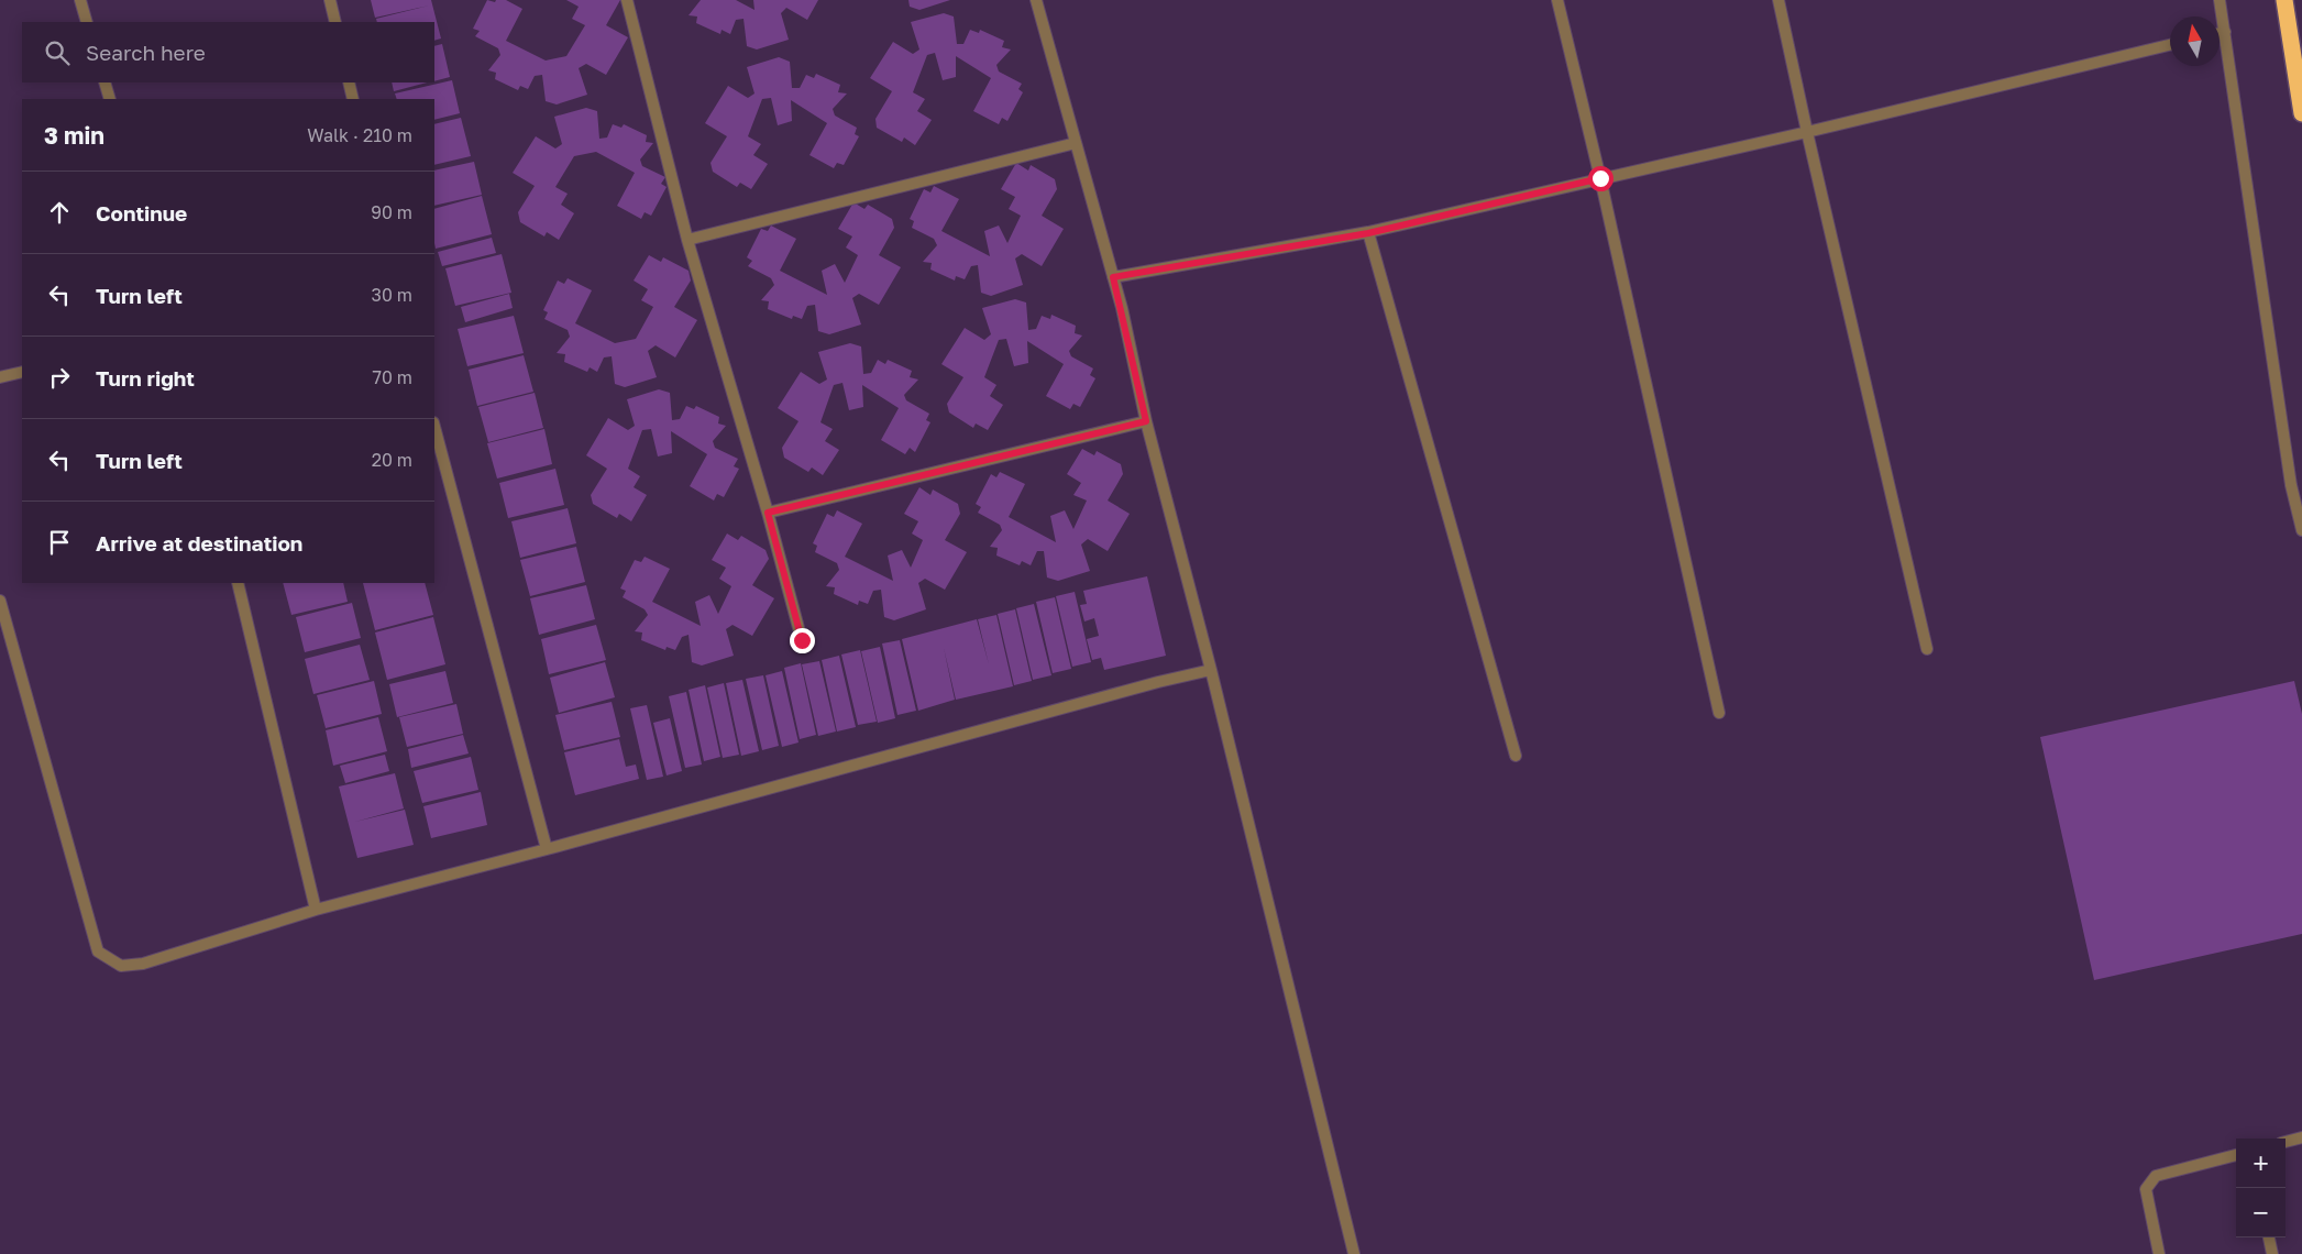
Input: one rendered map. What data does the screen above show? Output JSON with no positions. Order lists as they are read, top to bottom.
{
  "north": "top",
  "page": {
    "search": "Search here",
    "heading": ["3 min", "Walk · 210 m"],
    "list": [
      ["Continue", "90 m"],
      ["Turn left", "30 m"],
      ["Turn right", "70 m"],
      ["Turn left", "20 m"],
      "Arrive at destination"
    ],
    "map_buttons": ["+", "−"]
  }
}
